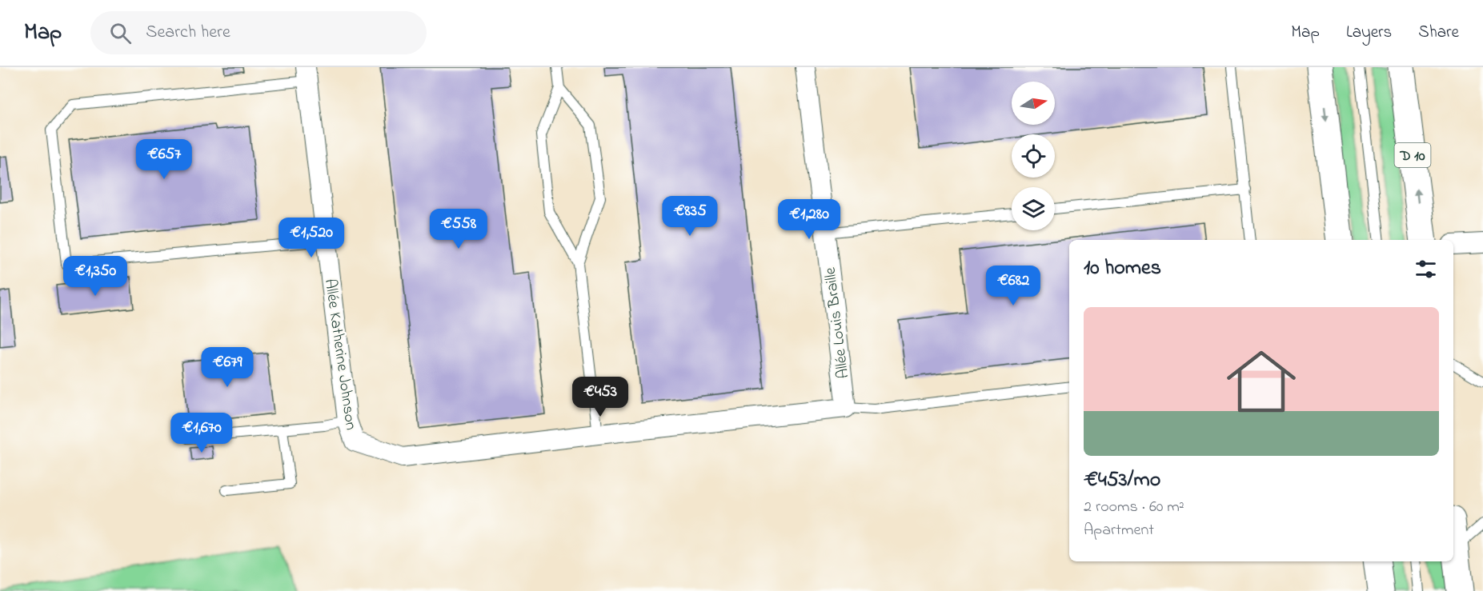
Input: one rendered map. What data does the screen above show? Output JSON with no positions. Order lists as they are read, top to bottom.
{
  "streets": {
    "main road": ["D 10"],
    "street": ["Allée Louis Braille", "Allée Katherine Johnson"]
  },
  "north": "right",
  "page": {
    "header": "Map",
    "search": "Search here",
    "nav": ["Map", "Layers", "Share"],
    "price": [
      "€657",
      "€835",
      "€1,280",
      "€558",
      "€1,520",
      "€1,350",
      "€682",
      "€679",
      "€453",
      "€1,670"
    ],
    "heading": "10 homes",
    "list": [
      {
        "name": "€453/mo",
        "note": "2 rooms · 60 m² · Apartment"
      }
    ]
  }
}
